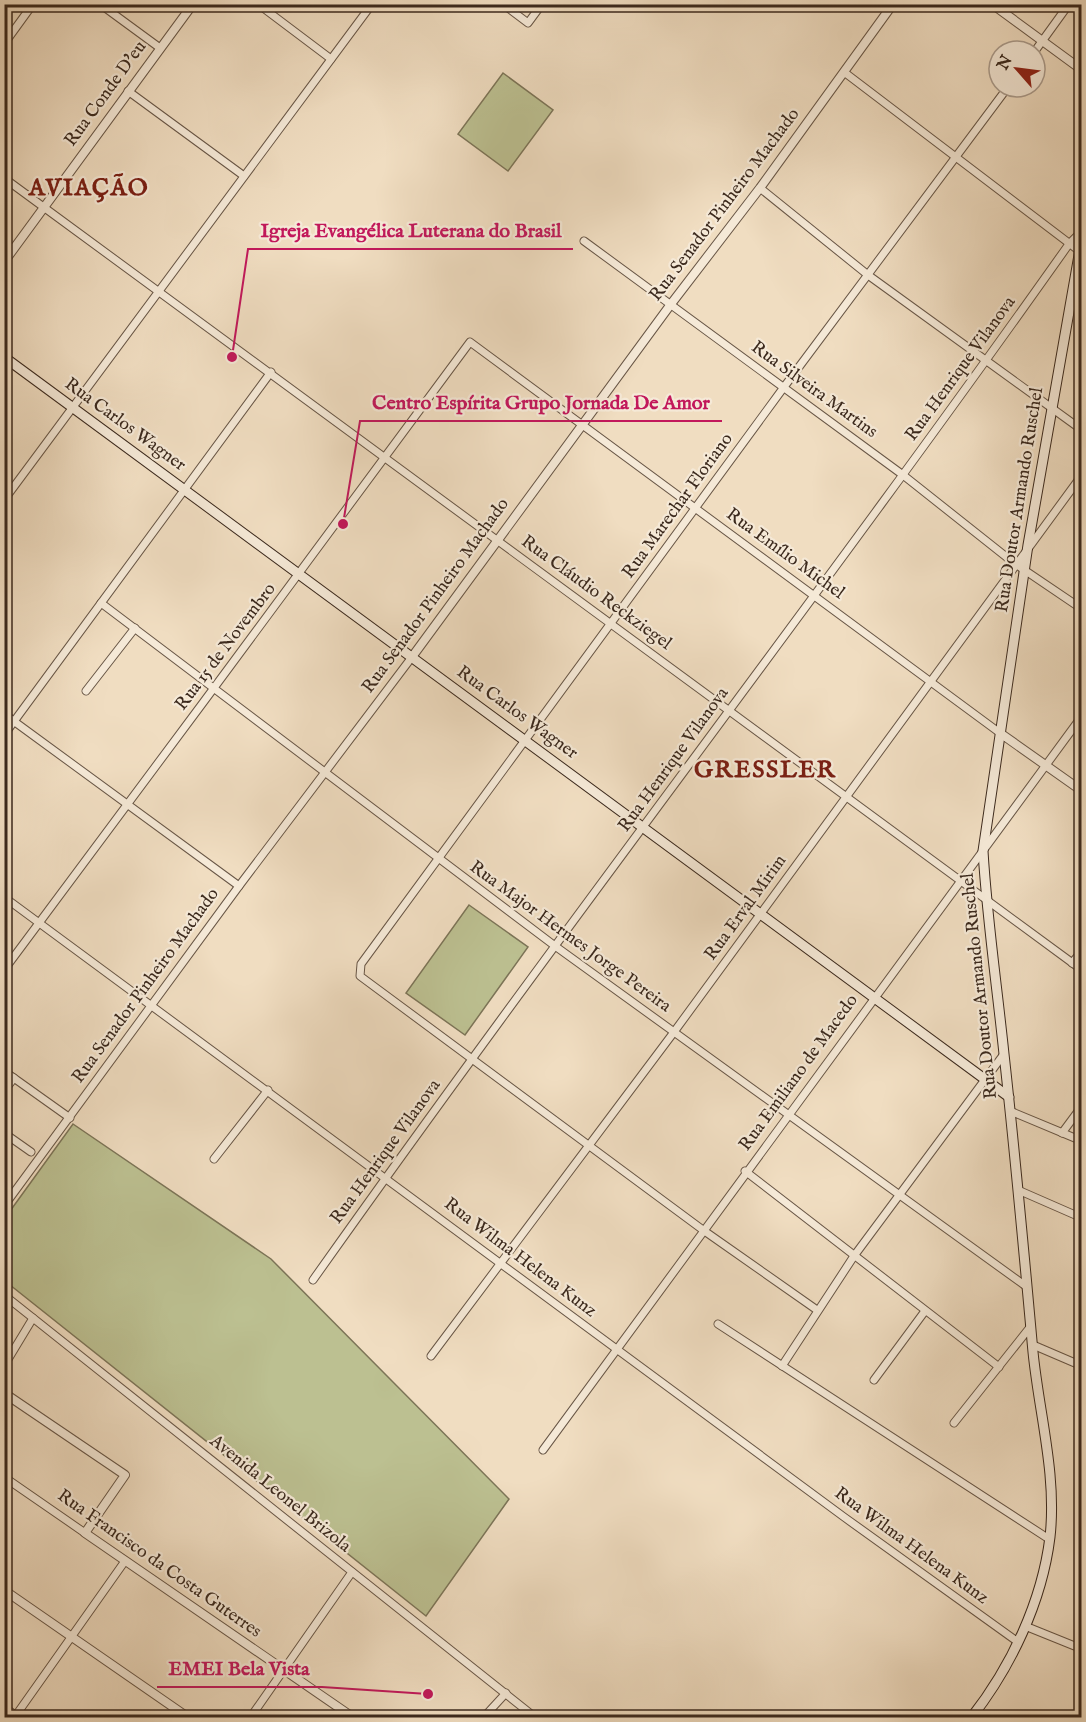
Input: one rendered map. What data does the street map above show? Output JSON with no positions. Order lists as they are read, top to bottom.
{
  "streets": {
    "main road": ["Rua Carlos Wagner", "Rua Doutor Armando Ruschel"],
    "street": [
      "Rua Conde D'eu",
      "Rua Senador Pinheiro Machado",
      "Rua Henrique Vilanova",
      "Rua Silveira Martins",
      "Rua Marechar Floriano",
      "Rua Emílio Michel",
      "Rua Cláudio Reckziegel",
      "Rua 15 de Novembro",
      "Rua Erval Mirim",
      "Rua Major Hermes Jorge Pereira",
      "Rua Emiliano de Macedo",
      "Rua Wilma Helena Kunz",
      "Avenida Leonel Brizola",
      "Rua Francisco da Costa Guterres"
    ]
  },
  "crossings": [
    ["Rua Conde D'eu", "Rua Cláudio Reckziegel"],
    ["Rua Senador Pinheiro Machado", "Rua Silveira Martins"],
    ["Rua Senador Pinheiro Machado", "Rua Carlos Wagner"],
    ["Rua Senador Pinheiro Machado", "Rua Emílio Michel"],
    ["Rua Senador Pinheiro Machado", "Rua Cláudio Reckziegel"],
    ["Rua Senador Pinheiro Machado", "Rua Major Hermes Jorge Pereira"],
    ["Rua Senador Pinheiro Machado", "Rua Wilma Helena Kunz"],
    ["Rua Henrique Vilanova", "Rua Silveira Martins"],
    ["Rua Henrique Vilanova", "Rua Carlos Wagner"],
    ["Rua Henrique Vilanova", "Rua Marechar Floriano"],
    ["Rua Henrique Vilanova", "Rua Emílio Michel"],
    ["Rua Henrique Vilanova", "Rua Cláudio Reckziegel"],
    ["Rua Henrique Vilanova", "Rua Major Hermes Jorge Pereira"],
    ["Rua Henrique Vilanova", "Rua Wilma Helena Kunz"],
    ["Rua Silveira Martins", "Rua Doutor Armando Ruschel"],
    ["Rua Silveira Martins", "Rua Marechar Floriano"],
    ["Rua Silveira Martins", "Rua Erval Mirim"],
    ["Rua Carlos Wagner", "Rua Doutor Armando Ruschel"],
    ["Rua Carlos Wagner", "Rua Marechar Floriano"],
    ["Rua Carlos Wagner", "Rua 15 de Novembro"],
    ["Rua Carlos Wagner", "Rua Erval Mirim"],
    ["Rua Carlos Wagner", "Rua Emiliano de Macedo"],
    ["Rua Doutor Armando Ruschel", "Rua Emílio Michel"],
    ["Rua Doutor Armando Ruschel", "Rua Cláudio Reckziegel"],
    ["Rua Doutor Armando Ruschel", "Rua Erval Mirim"],
    ["Rua Doutor Armando Ruschel", "Rua Major Hermes Jorge Pereira"],
    ["Rua Doutor Armando Ruschel", "Rua Emiliano de Macedo"],
    ["Rua Doutor Armando Ruschel", "Rua Wilma Helena Kunz"],
    ["Rua Marechar Floriano", "Rua Emílio Michel"],
    ["Rua Marechar Floriano", "Rua Cláudio Reckziegel"],
    ["Rua Marechar Floriano", "Rua Major Hermes Jorge Pereira"],
    ["Rua Emílio Michel", "Rua 15 de Novembro"],
    ["Rua Emílio Michel", "Rua Erval Mirim"],
    ["Rua Emílio Michel", "Rua Emiliano de Macedo"],
    ["Rua Cláudio Reckziegel", "Rua 15 de Novembro"],
    ["Rua Cláudio Reckziegel", "Rua Erval Mirim"],
    ["Rua Cláudio Reckziegel", "Rua Emiliano de Macedo"],
    ["Rua 15 de Novembro", "Rua Major Hermes Jorge Pereira"],
    ["Rua 15 de Novembro", "Rua Wilma Helena Kunz"],
    ["Rua Erval Mirim", "Rua Major Hermes Jorge Pereira"],
    ["Rua Erval Mirim", "Rua Wilma Helena Kunz"],
    ["Rua Major Hermes Jorge Pereira", "Rua Emiliano de Macedo"],
    ["Rua Emiliano de Macedo", "Rua Wilma Helena Kunz"]
  ],
  "districts": ["AVIAÇÃO", "GRESSLER"],
  "places": ["Igreja Evangélica Luterana do Brasil", "Centro Espírita Grupo Jornada De Amor", "EMEI Bela Vista"],
  "north": "top left"
}
